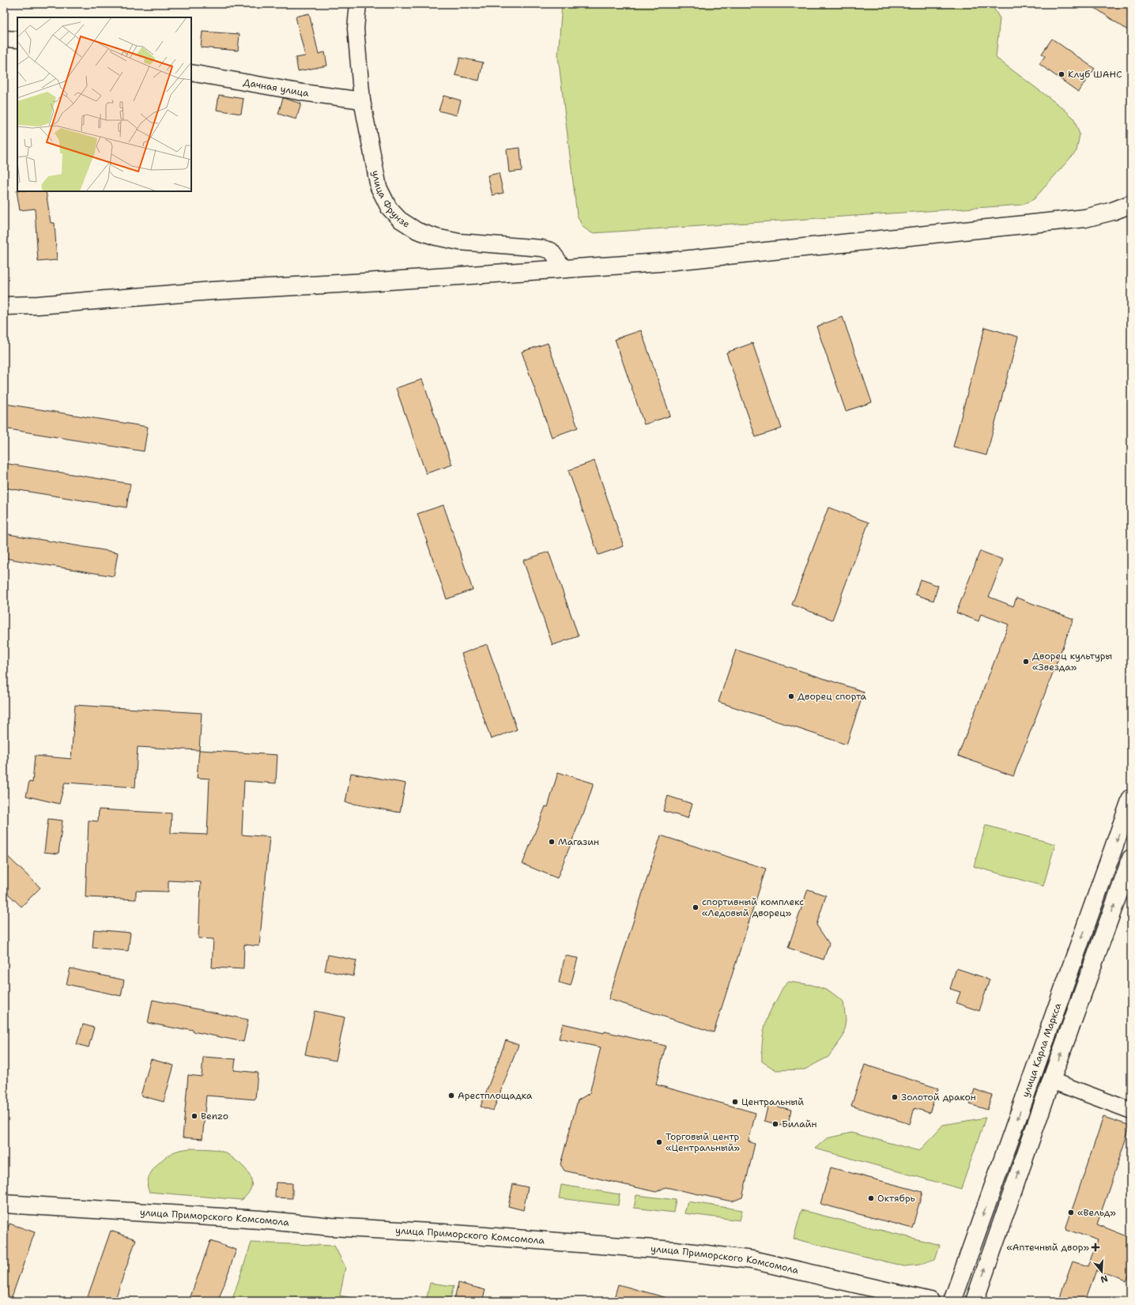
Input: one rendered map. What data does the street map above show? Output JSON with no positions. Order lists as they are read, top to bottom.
{
  "streets": {
    "main road": ["улица Карла Маркса", "улица Приморского Комсомола"],
    "street": ["Дачная улица", "улица Фрунзе"]
  },
  "crossings": [
    ["Дачная улица", "улица Фрунзе"]
  ],
  "places": {
    "other": [
      "Клуб ШАНС",
      "Дворец культуры «Звезда»",
      "Дворец спорта",
      "Магазин",
      "спортивный комплекс «Ледовый дворец»",
      "Арестплощадка",
      "Золотой дракон",
      "Центральный",
      "Benzo",
      "Билайн",
      "Торговый центр «Центральный»",
      "Октябрь",
      "«Вельд»"
    ],
    "health": ["«Аптечный двор»"]
  },
  "north": "bottom"
}
